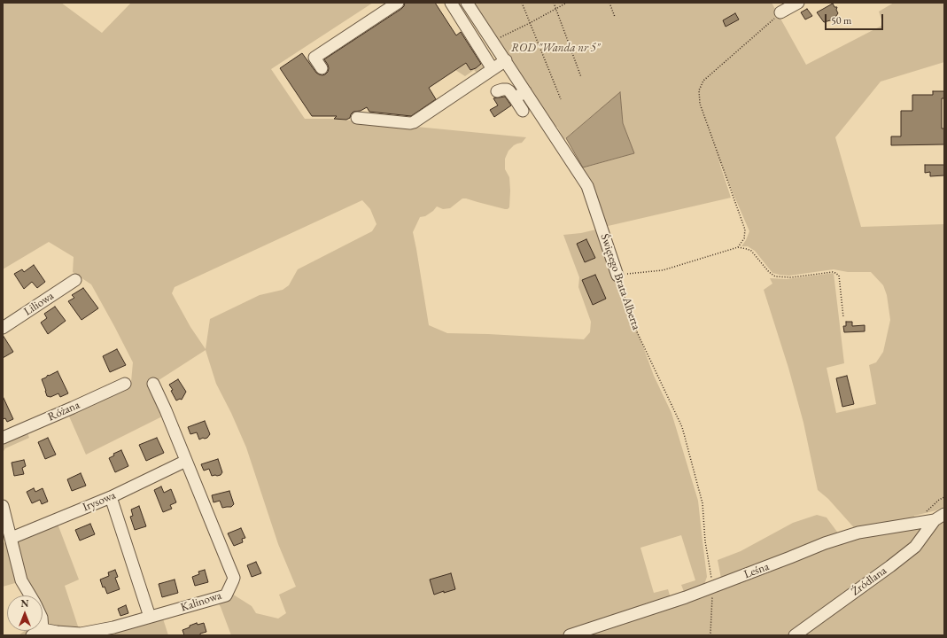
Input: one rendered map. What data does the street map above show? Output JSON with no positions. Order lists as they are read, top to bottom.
{
  "streets": {
    "street": [
      "Świętego Brata Alberta",
      "Liliowa",
      "Różana",
      "Irysowa",
      "Leśna",
      "Źródlana",
      "Kalinowa"
    ]
  },
  "crossings": [
    ["Świętego Brata Alberta", "Leśna"],
    ["Irysowa", "Kalinowa"],
    ["Leśna", "Źródlana"]
  ],
  "parks": ["ROD \"Wanda nr 5\""],
  "scale_bar": "50 m",
  "north": "top"
}
